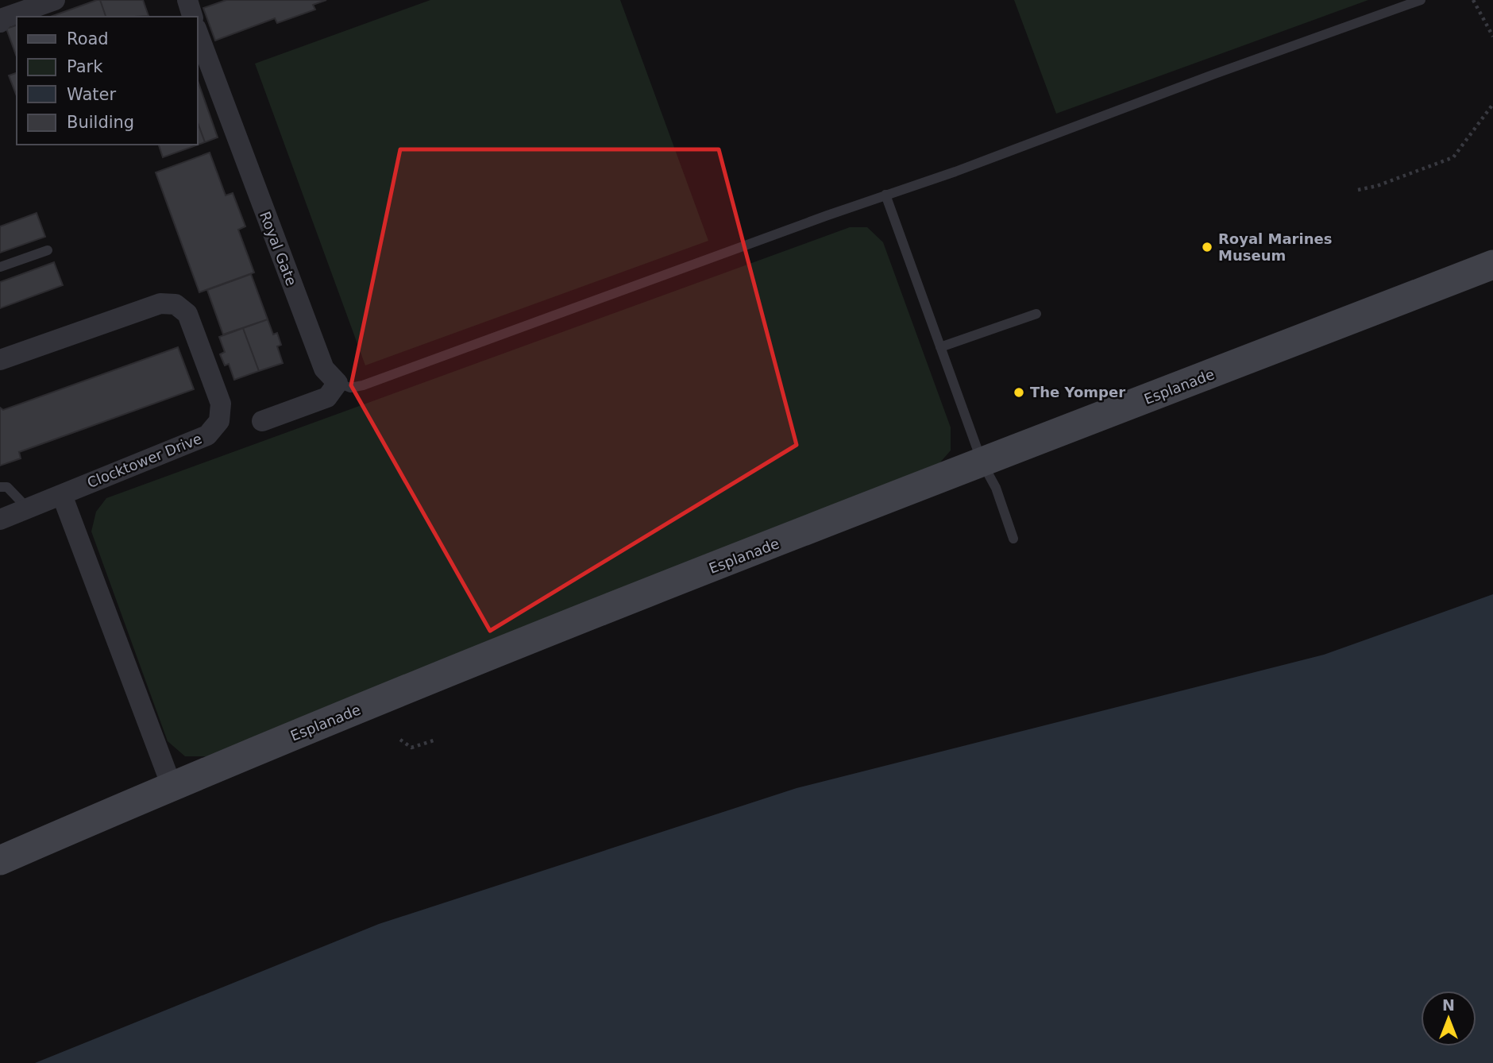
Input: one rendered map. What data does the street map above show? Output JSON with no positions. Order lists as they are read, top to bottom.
{
  "streets": {
    "street": ["Royal Gate", "Esplanade", "Clocktower Drive"]
  },
  "places": ["Royal Marines Museum", "The Yomper"],
  "legend": [
    "Road",
    "Park",
    "Water",
    "Building"
  ],
  "north": "top"
}
